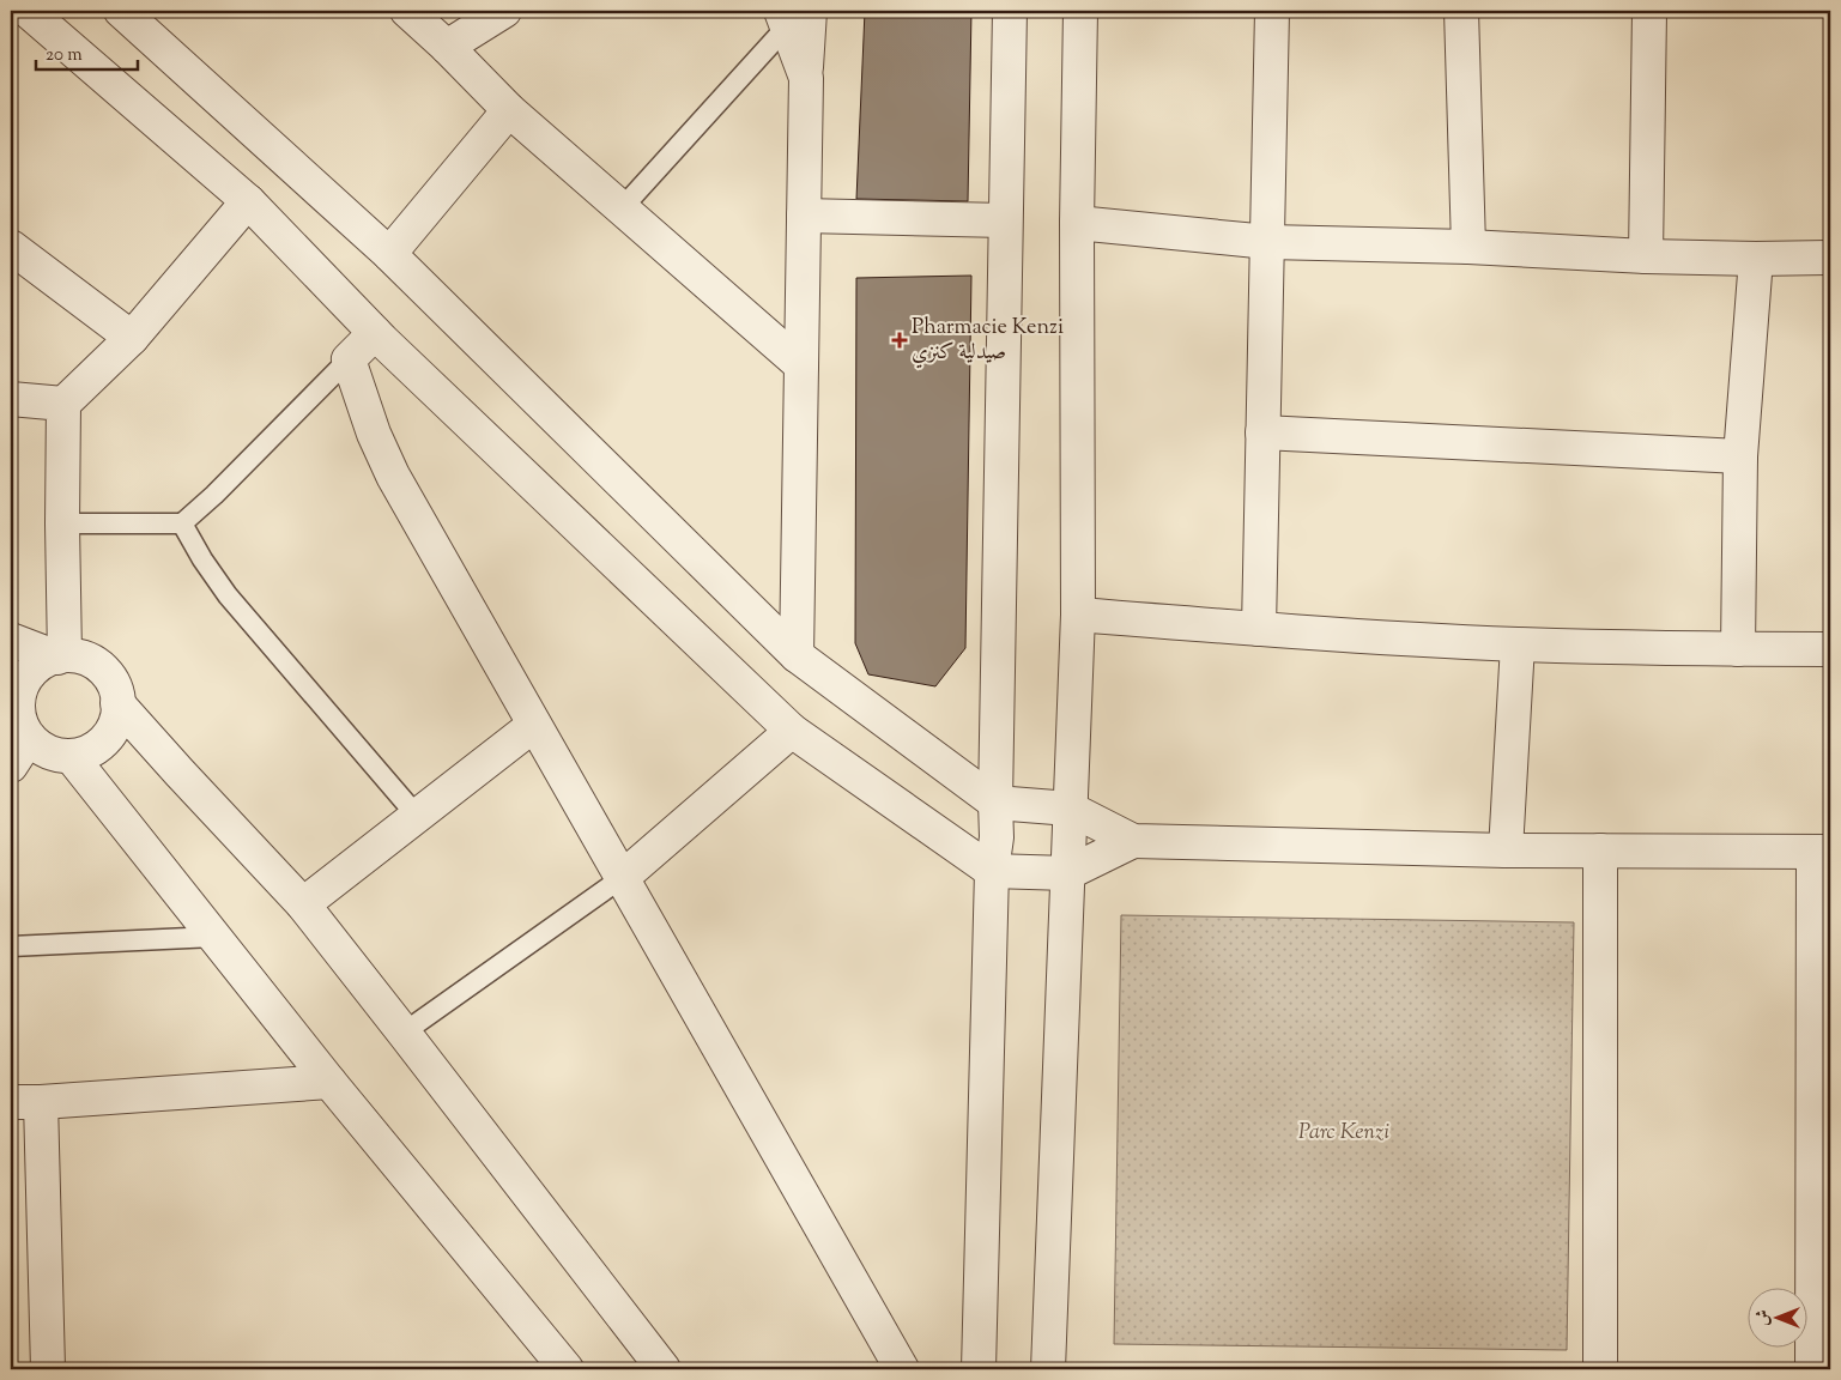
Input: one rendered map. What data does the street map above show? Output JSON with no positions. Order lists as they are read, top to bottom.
{
  "parks": ["Parc Kenzi"],
  "places": {
    "health": ["Pharmacie Kenzi صيدلية كنزي"]
  },
  "scale_bar": "20 m",
  "north": "left"
}
